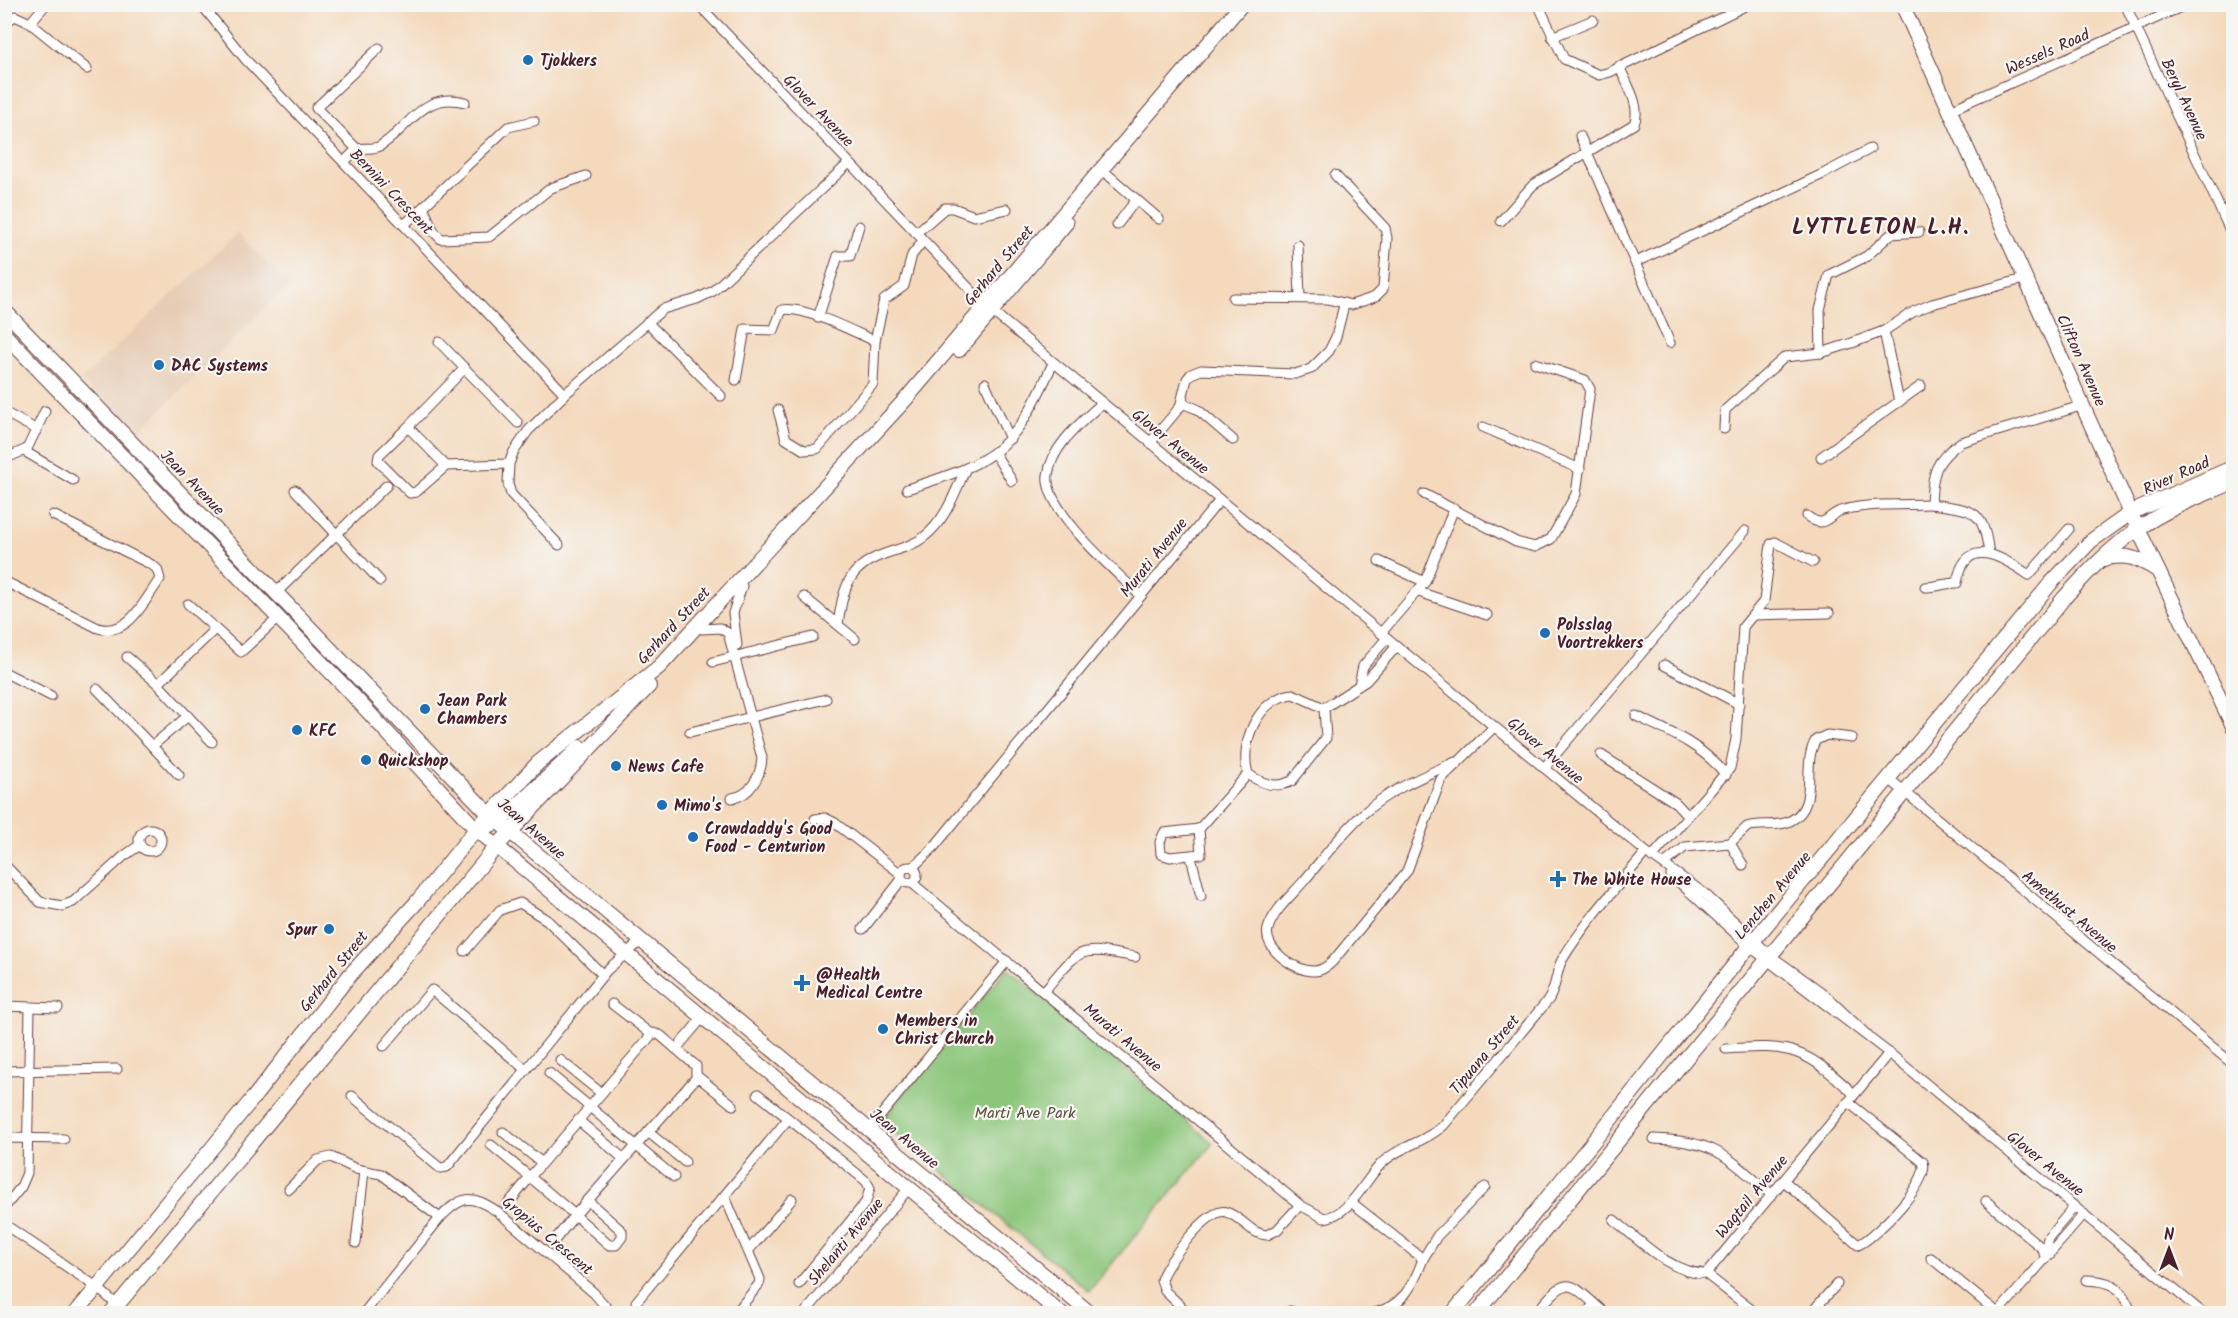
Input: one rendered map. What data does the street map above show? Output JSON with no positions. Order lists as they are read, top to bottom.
{
  "streets": {
    "main road": [
      "Gerhard Street",
      "Clifton Avenue",
      "River Road",
      "Jean Avenue",
      "Lenchen Avenue"
    ],
    "street": [
      "Wessels Road",
      "Beryl Avenue",
      "Glover Avenue",
      "Bernini Crescent",
      "Murati Avenue",
      "Amethust Avenue",
      "Tipuana Street",
      "Wagtail Avenue",
      "Gropius Crescent",
      "Shelanti Avenue"
    ]
  },
  "crossings": [
    ["Wessels Road", "Beryl Avenue"],
    ["Wessels Road", "Clifton Avenue"],
    ["Glover Avenue", "Gerhard Street"],
    ["Glover Avenue", "Murati Avenue"],
    ["Glover Avenue", "Lenchen Avenue"],
    ["Glover Avenue", "Tipuana Street"],
    ["Glover Avenue", "Wagtail Avenue"],
    ["Gerhard Street", "Jean Avenue"],
    ["Clifton Avenue", "River Road"],
    ["Clifton Avenue", "Lenchen Avenue"],
    ["River Road", "Lenchen Avenue"],
    ["Jean Avenue", "Shelanti Avenue"],
    ["Murati Avenue", "Tipuana Street"],
    ["Lenchen Avenue", "Amethust Avenue"]
  ],
  "districts": ["LYTTLETON L.H."],
  "parks": ["Marti Ave Park"],
  "places": {
    "other": [
      "Tjokkers",
      "DAC Systems",
      "Polsslag Voortrekkers",
      "Jean Park Chambers",
      "KFC",
      "Quickshop",
      "News Cafe",
      "Mimo's",
      "Crawdaddy's Good Food - Centurion",
      "Spur",
      "Members in Christ Church"
    ],
    "health": ["The White House", "@Health Medical Centre"]
  },
  "north": "top"
}
